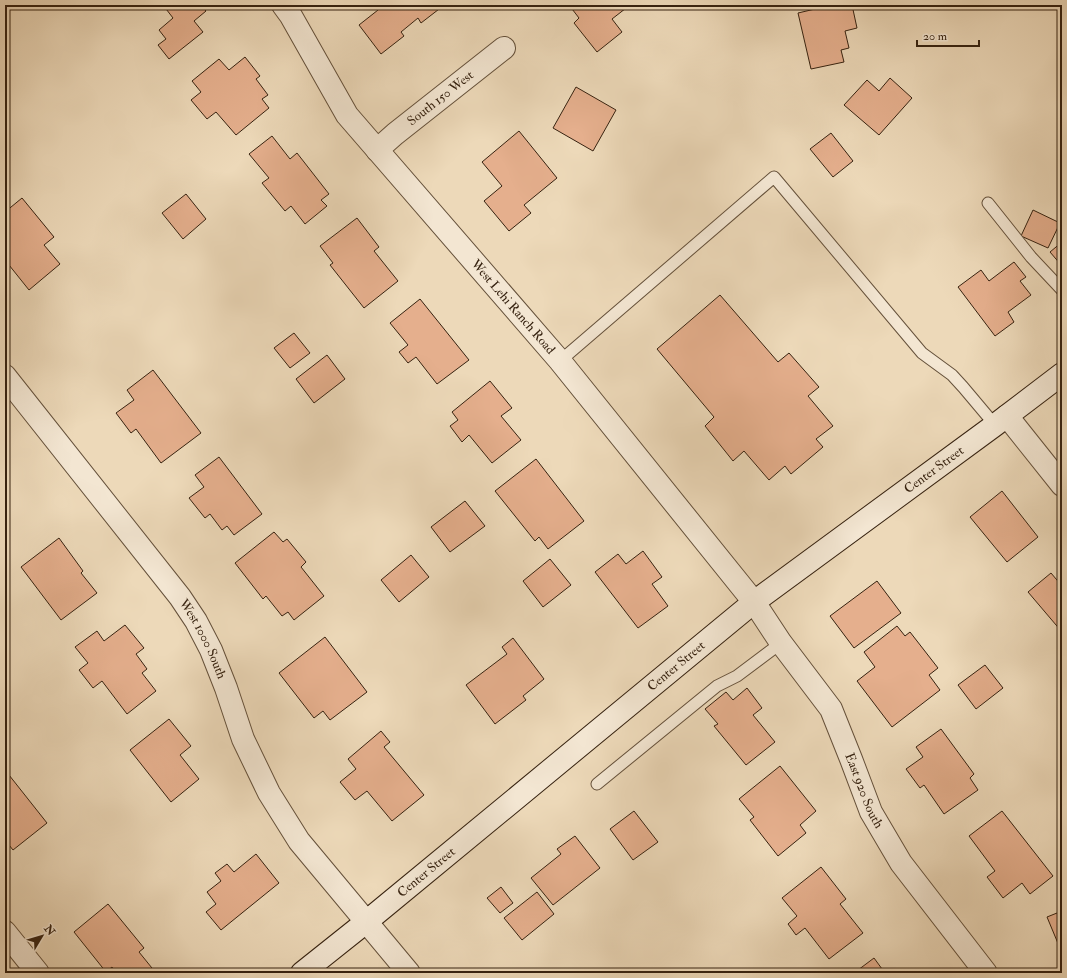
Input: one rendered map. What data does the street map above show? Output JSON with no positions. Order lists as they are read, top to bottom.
{
  "streets": {
    "street": [
      "South 150 West",
      "West Lehi Ranch Road",
      "Center Street",
      "West 1000 South",
      "East 920 South"
    ]
  },
  "crossings": [
    ["South 150 West", "West Lehi Ranch Road"],
    ["West Lehi Ranch Road", "Center Street"],
    ["West Lehi Ranch Road", "East 920 South"],
    ["Center Street", "West 1000 South"],
    ["Center Street", "East 920 South"]
  ],
  "scale_bar": "20 m",
  "north": "top right"
}
